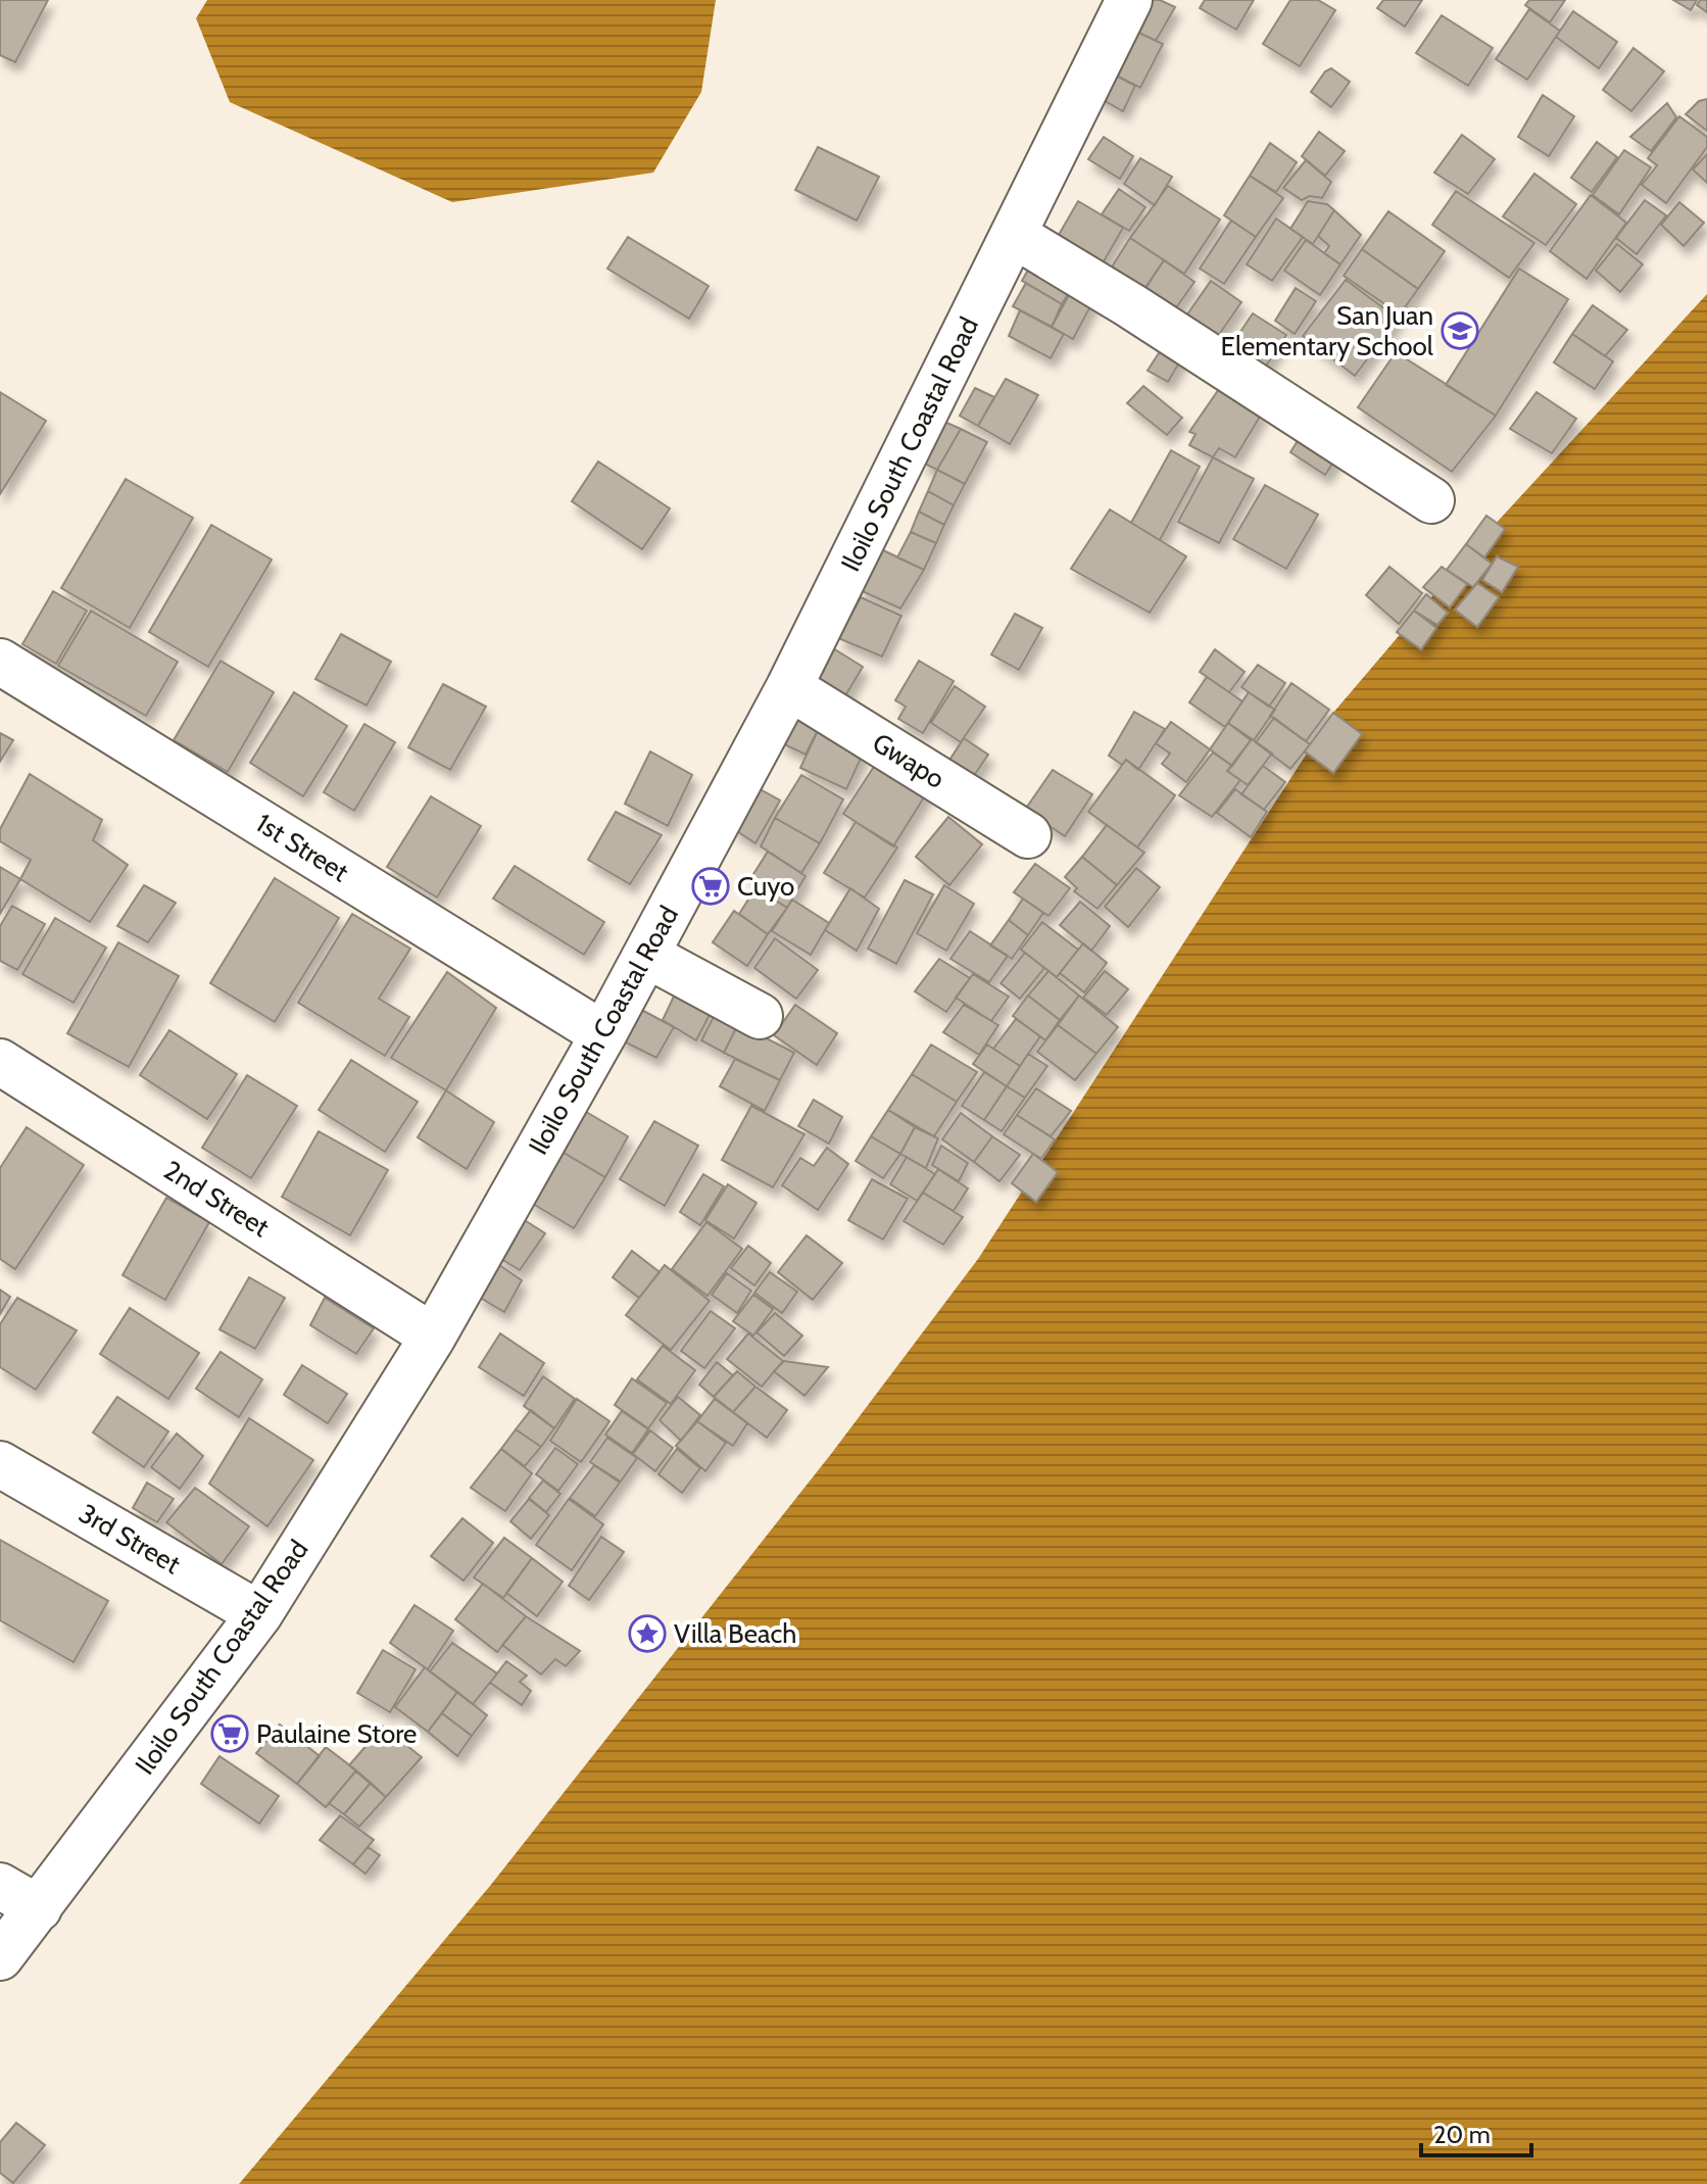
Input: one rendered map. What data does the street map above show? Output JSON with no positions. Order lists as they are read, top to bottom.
{
  "streets": {
    "street": [
      "Iloilo South Coastal Road",
      "Gwapo",
      "1st Street",
      "2nd Street",
      "3rd Street"
    ]
  },
  "crossings": [
    ["Iloilo South Coastal Road", "Gwapo"],
    ["Iloilo South Coastal Road", "1st Street"],
    ["Iloilo South Coastal Road", "2nd Street"],
    ["Iloilo South Coastal Road", "3rd Street"]
  ],
  "places": {
    "school or university": ["San Juan Elementary School"],
    "supermarket": ["Cuyo", "Paulaine Store"],
    "place": ["Villa Beach"]
  },
  "scale_bar": "20 m"
}
